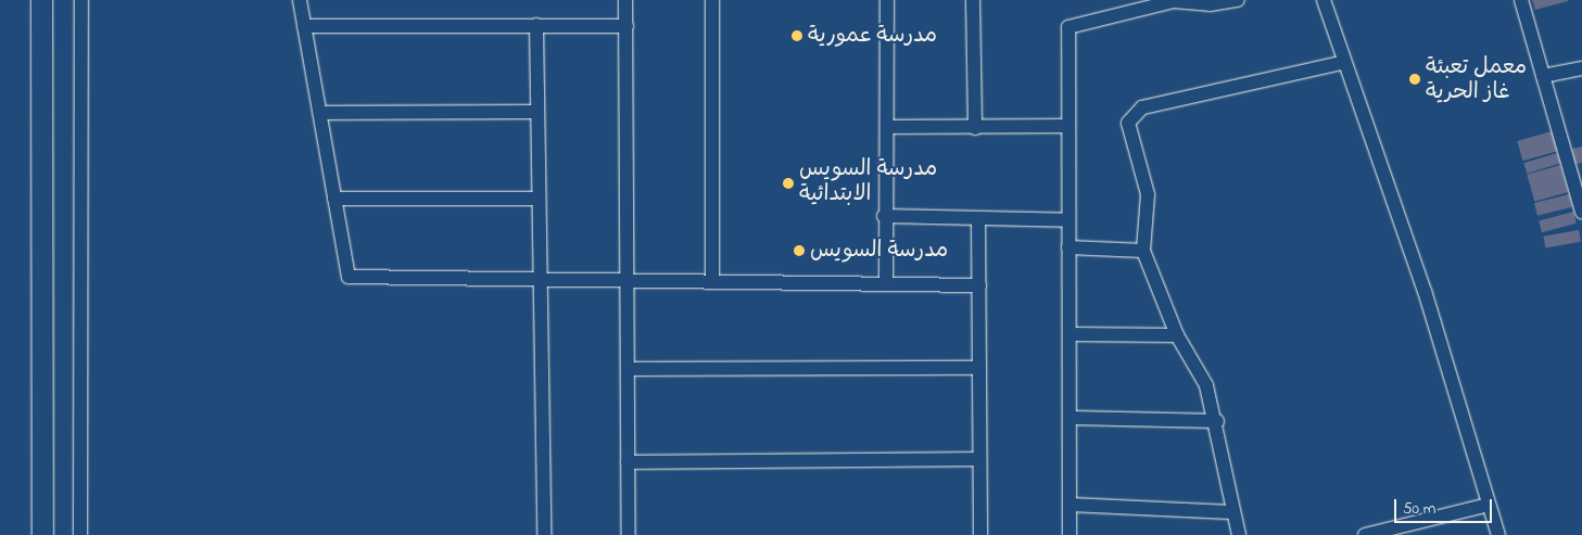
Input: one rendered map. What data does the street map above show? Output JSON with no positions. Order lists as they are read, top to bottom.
{
  "places": [
    "مدرسة عمورية",
    "معمل تعبئة غاز الحرية",
    "مدرسة السويس الابتدائية",
    "مدرسة السويس"
  ],
  "scale_bar": "50 m"
}
